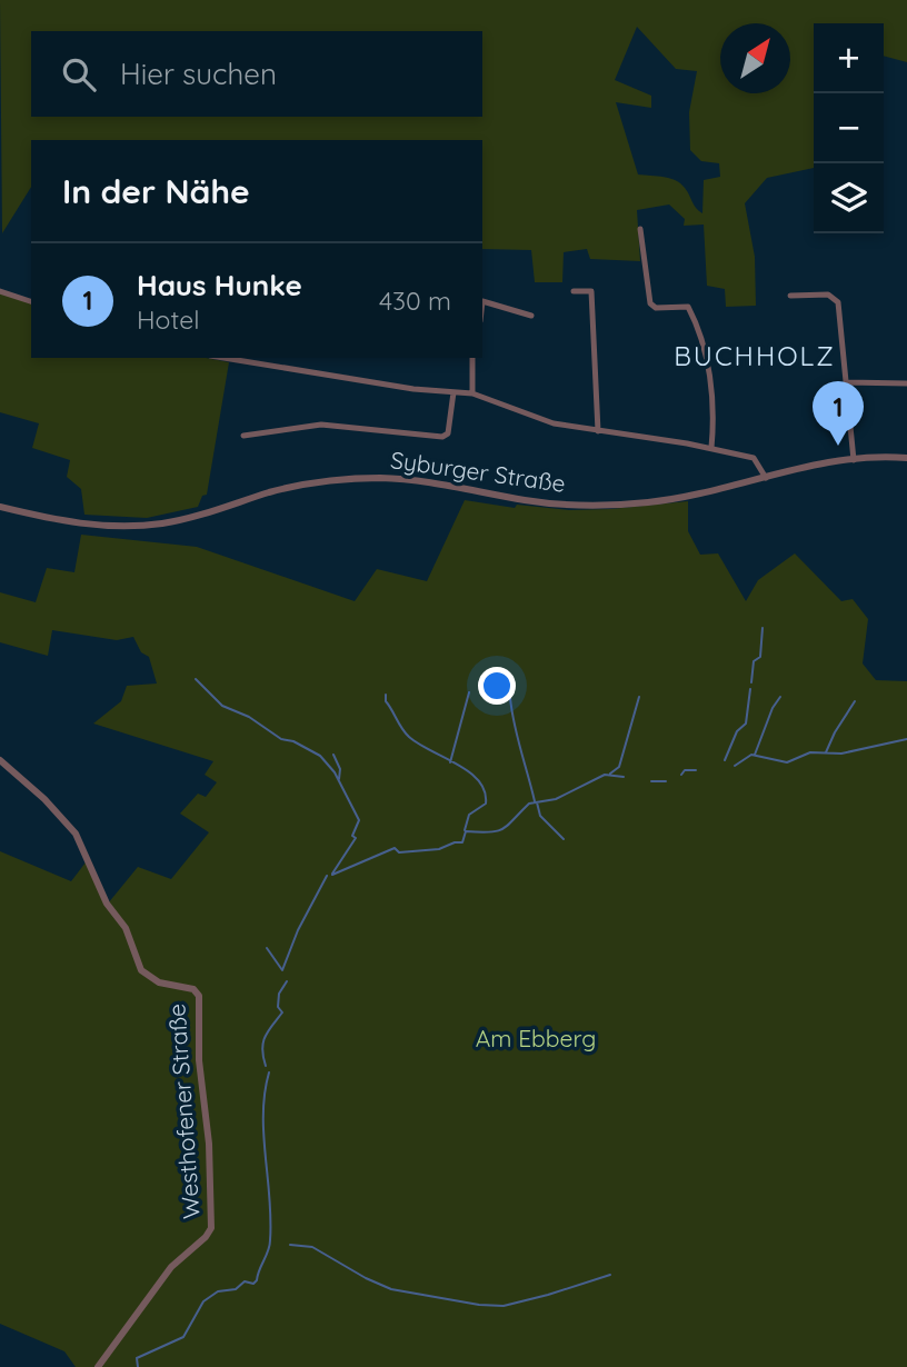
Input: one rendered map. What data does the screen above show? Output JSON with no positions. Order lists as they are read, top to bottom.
{
  "streets": {
    "street": ["Syburger Straße", "Westhofener Straße"]
  },
  "districts": ["BUCHHOLZ"],
  "parks": ["Am Ebberg"],
  "north": "top right",
  "page": {
    "map_buttons": ["+", "−"],
    "search": "Hier suchen",
    "heading": "In der Nähe",
    "list": [
      {
        "mark": "1",
        "name": "Haus Hunke",
        "note": "Hotel",
        "value": "430 m"
      }
    ],
    "pins": "1"
  }
}
